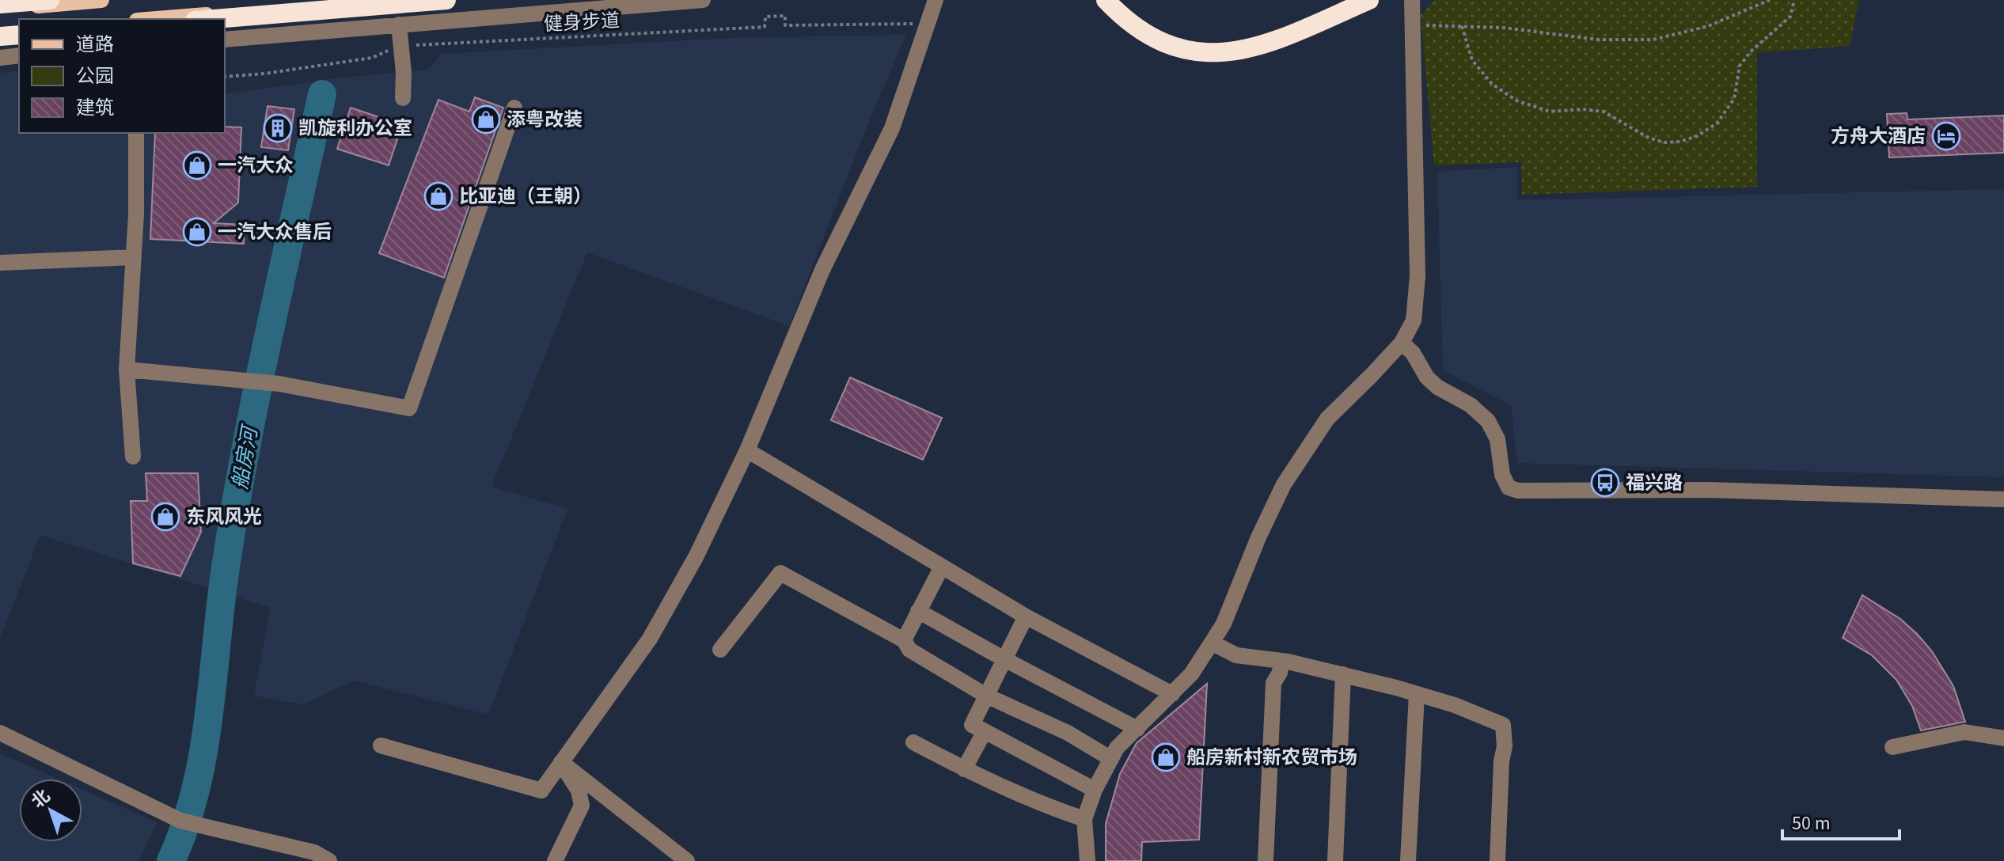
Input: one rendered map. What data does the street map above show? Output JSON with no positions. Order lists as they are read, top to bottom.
{
  "streets": {
    "path": ["健身步道"]
  },
  "water": ["船房河"],
  "places": {
    "shop": [
      "添粤改装",
      "一汽大众",
      "比亚迪（王朝）",
      "一汽大众售后",
      "东风风光",
      "船房新村新农贸市场"
    ],
    "building": ["凯旋利办公室"],
    "hotel": ["方舟大酒店"],
    "bus stop": ["福兴路"]
  },
  "legend": ["道路", "公园", "建筑"],
  "scale_bar": "50 m",
  "north": "top left"
}
